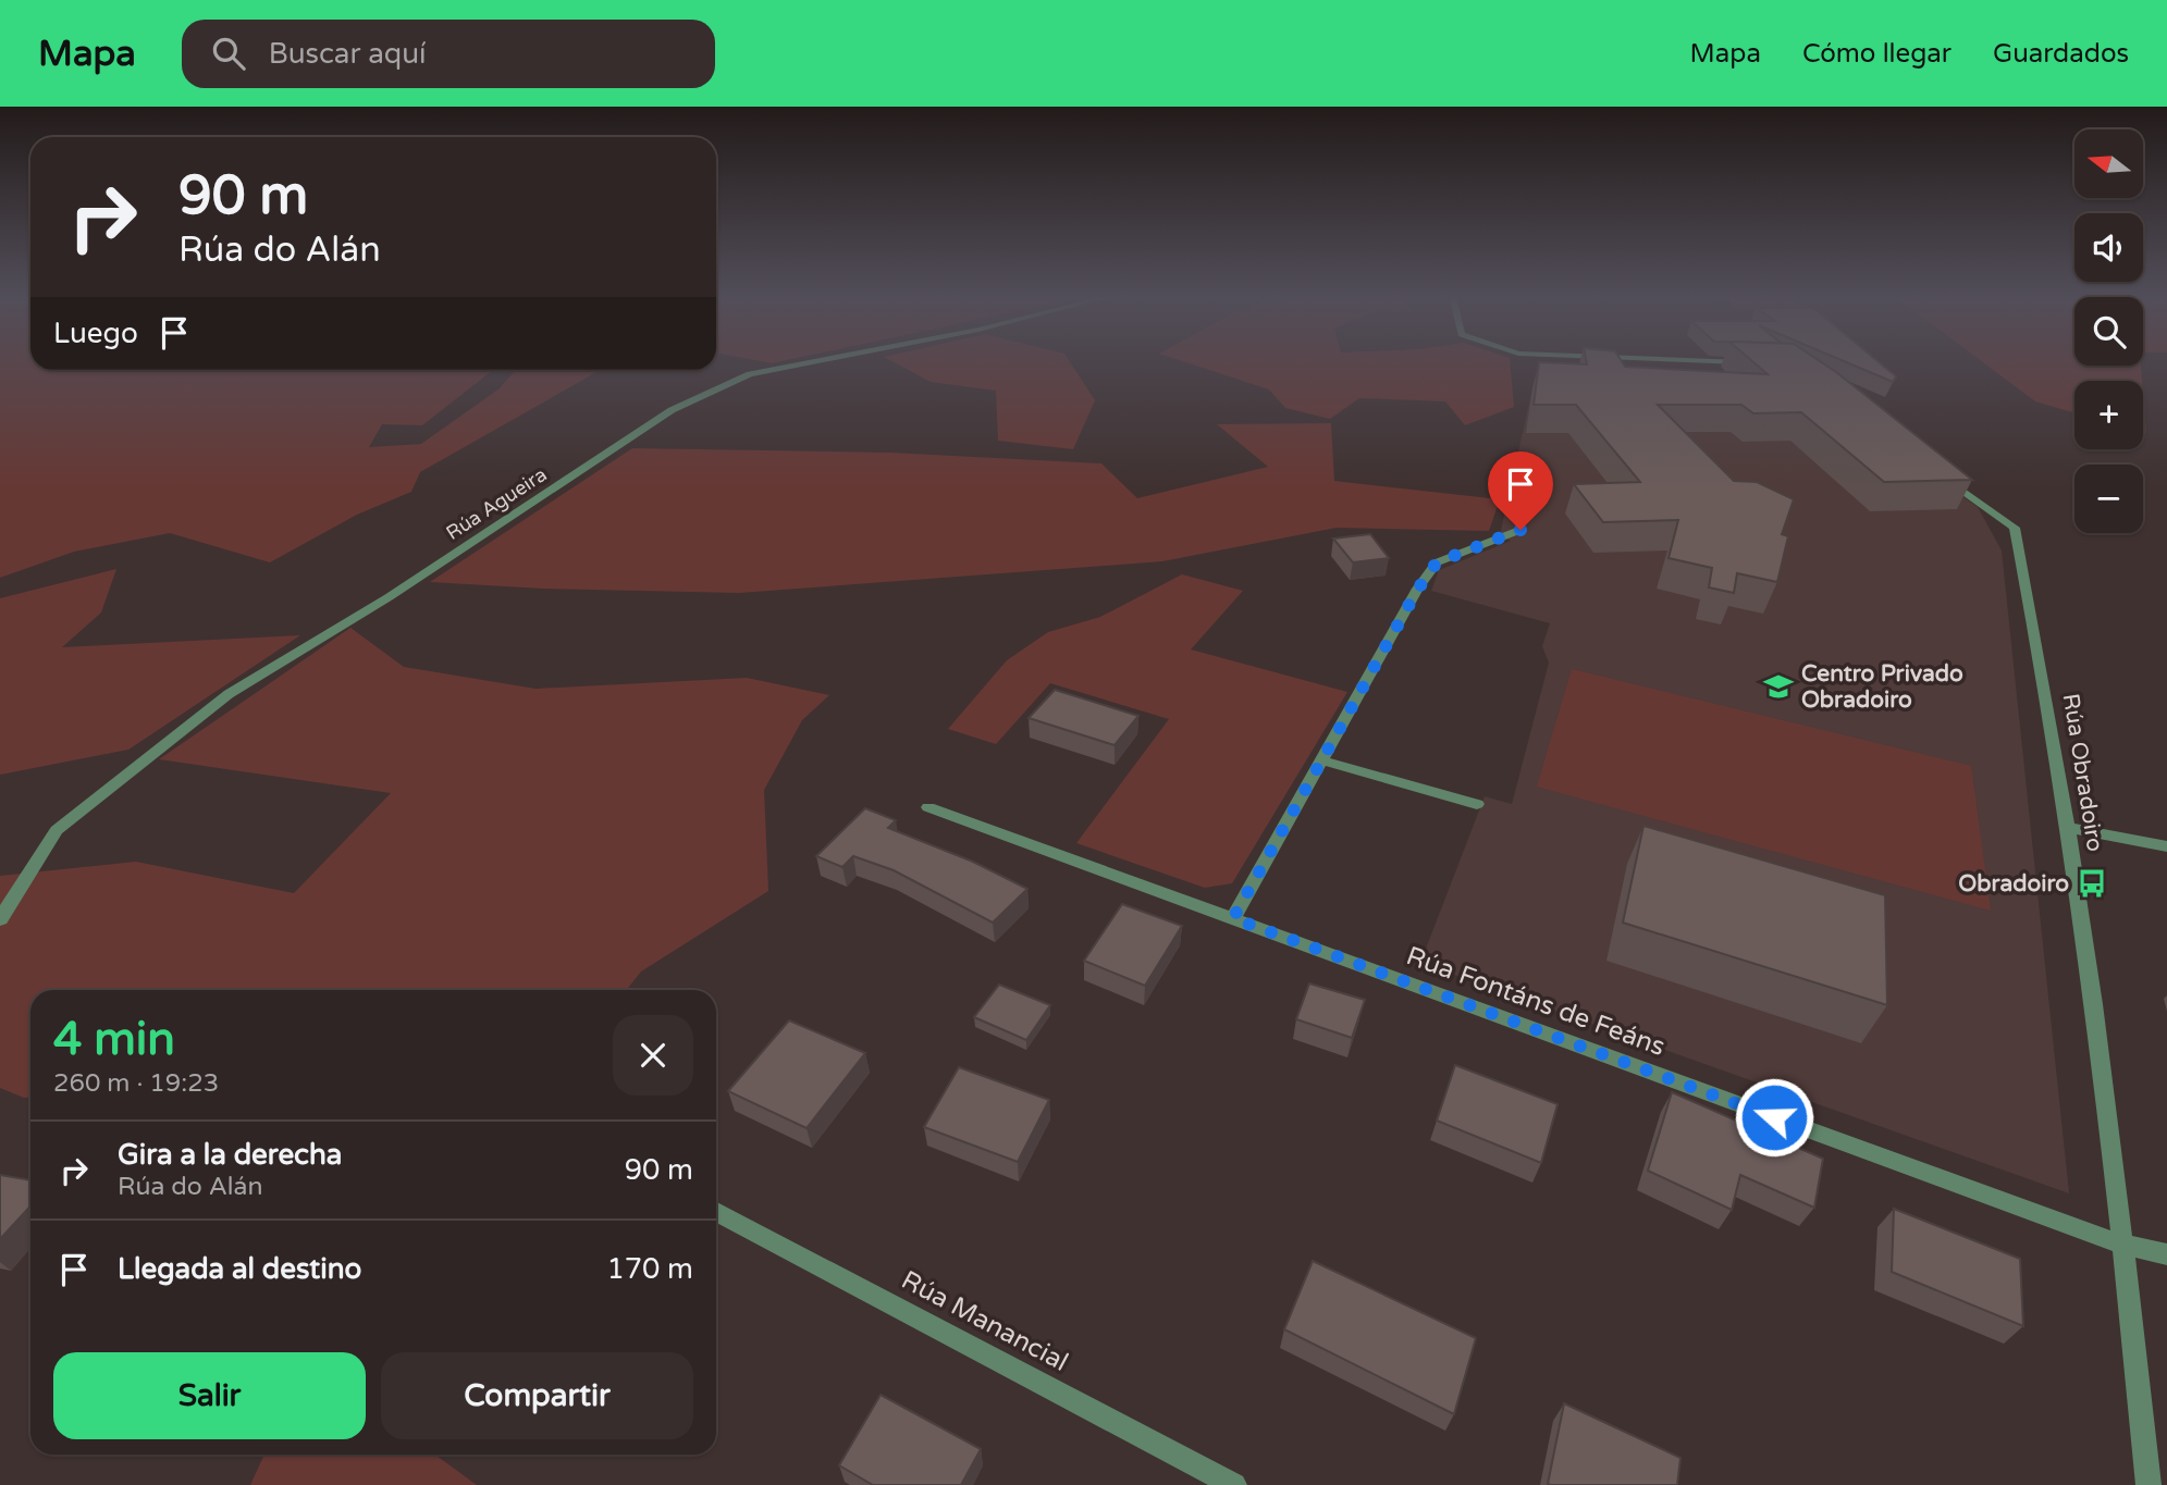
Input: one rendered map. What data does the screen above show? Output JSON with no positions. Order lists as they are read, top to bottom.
{
  "streets": {
    "street": [
      "Rúa Agueira",
      "Rúa Obradoiro",
      "Rúa Fontáns de Feáns",
      "Rúa Manancial"
    ]
  },
  "crossings": [
    ["Rúa Obradoiro", "Rúa Fontáns de Feáns"]
  ],
  "places": {
    "school or university": ["Centro Privado Obradoiro"],
    "bus stop": ["Obradoiro"]
  },
  "north": "left",
  "page": {
    "header": "Mapa",
    "search": "Buscar aquí",
    "nav": ["Mapa", "Cómo llegar", "Guardados"],
    "map_buttons": ["+", "−"],
    "turn": ["90 m", "Rúa do Alán"],
    "then": "Luego",
    "heading": ["4 min", "260 m · 19:23"],
    "list": [
      {
        "name": "Gira a la derecha",
        "note": "Rúa do Alán",
        "value": "90 m"
      },
      {
        "name": "Llegada al destino",
        "value": "170 m"
      }
    ],
    "buttons": ["Salir", "Compartir"]
  }
}
